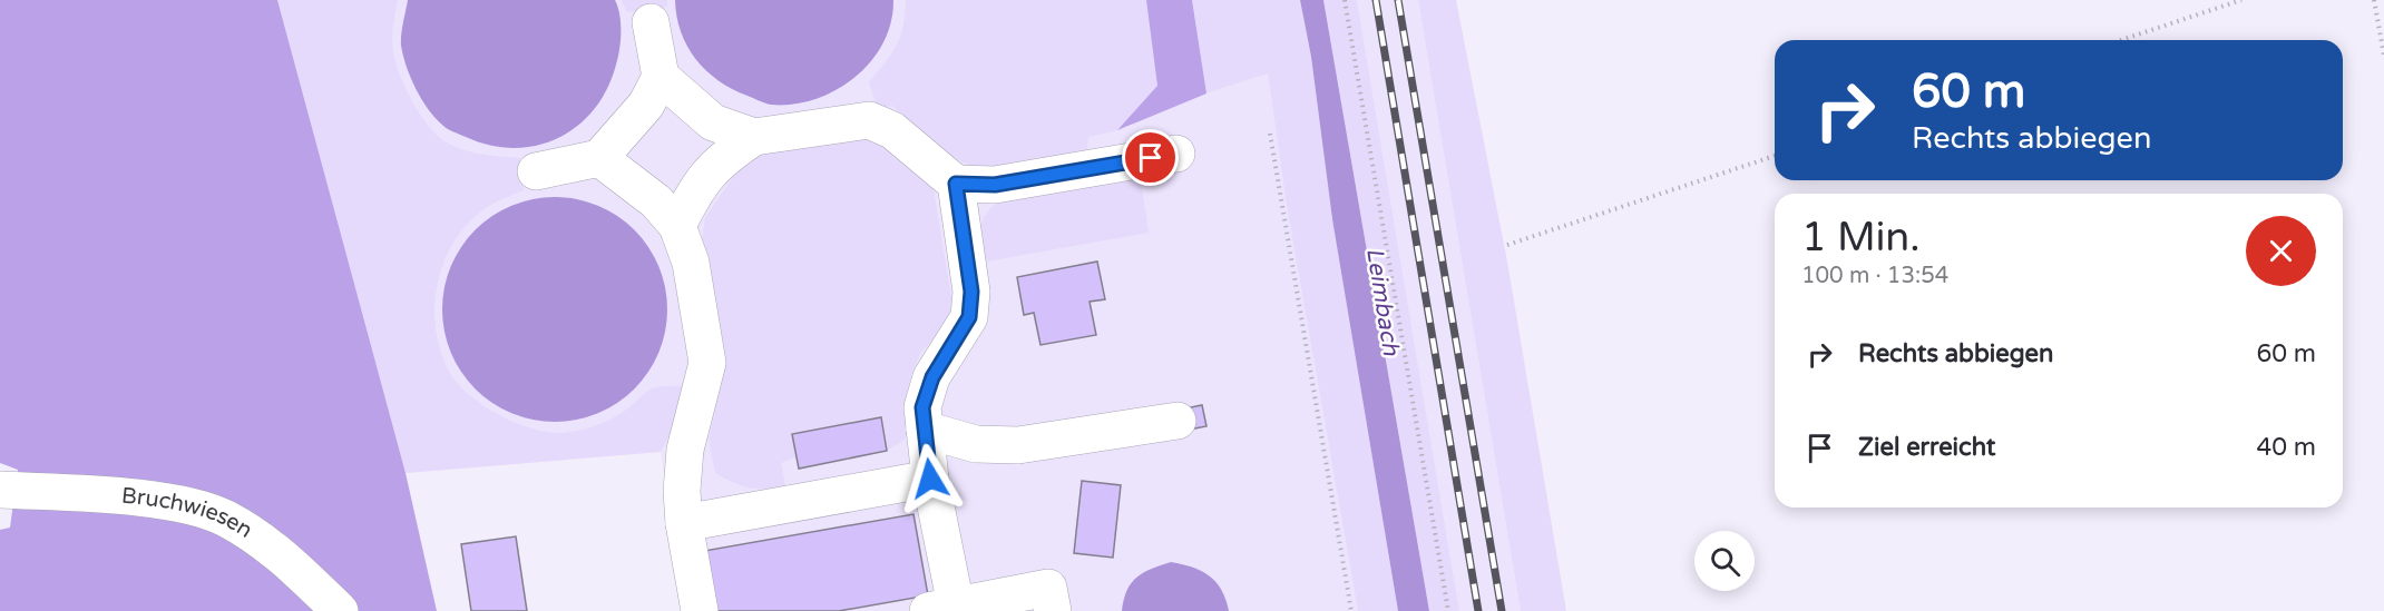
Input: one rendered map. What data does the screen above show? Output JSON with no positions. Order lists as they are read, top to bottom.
{
  "streets": {
    "street": ["Bruchwiesen"]
  },
  "water": ["Leimbach"],
  "page": {
    "turn": ["60 m", "Rechts abbiegen"],
    "heading": ["1 Min.", "100 m · 13:54"],
    "list": [
      {
        "name": "Rechts abbiegen",
        "value": "60 m"
      },
      {
        "name": "Ziel erreicht",
        "value": "40 m"
      }
    ]
  }
}
